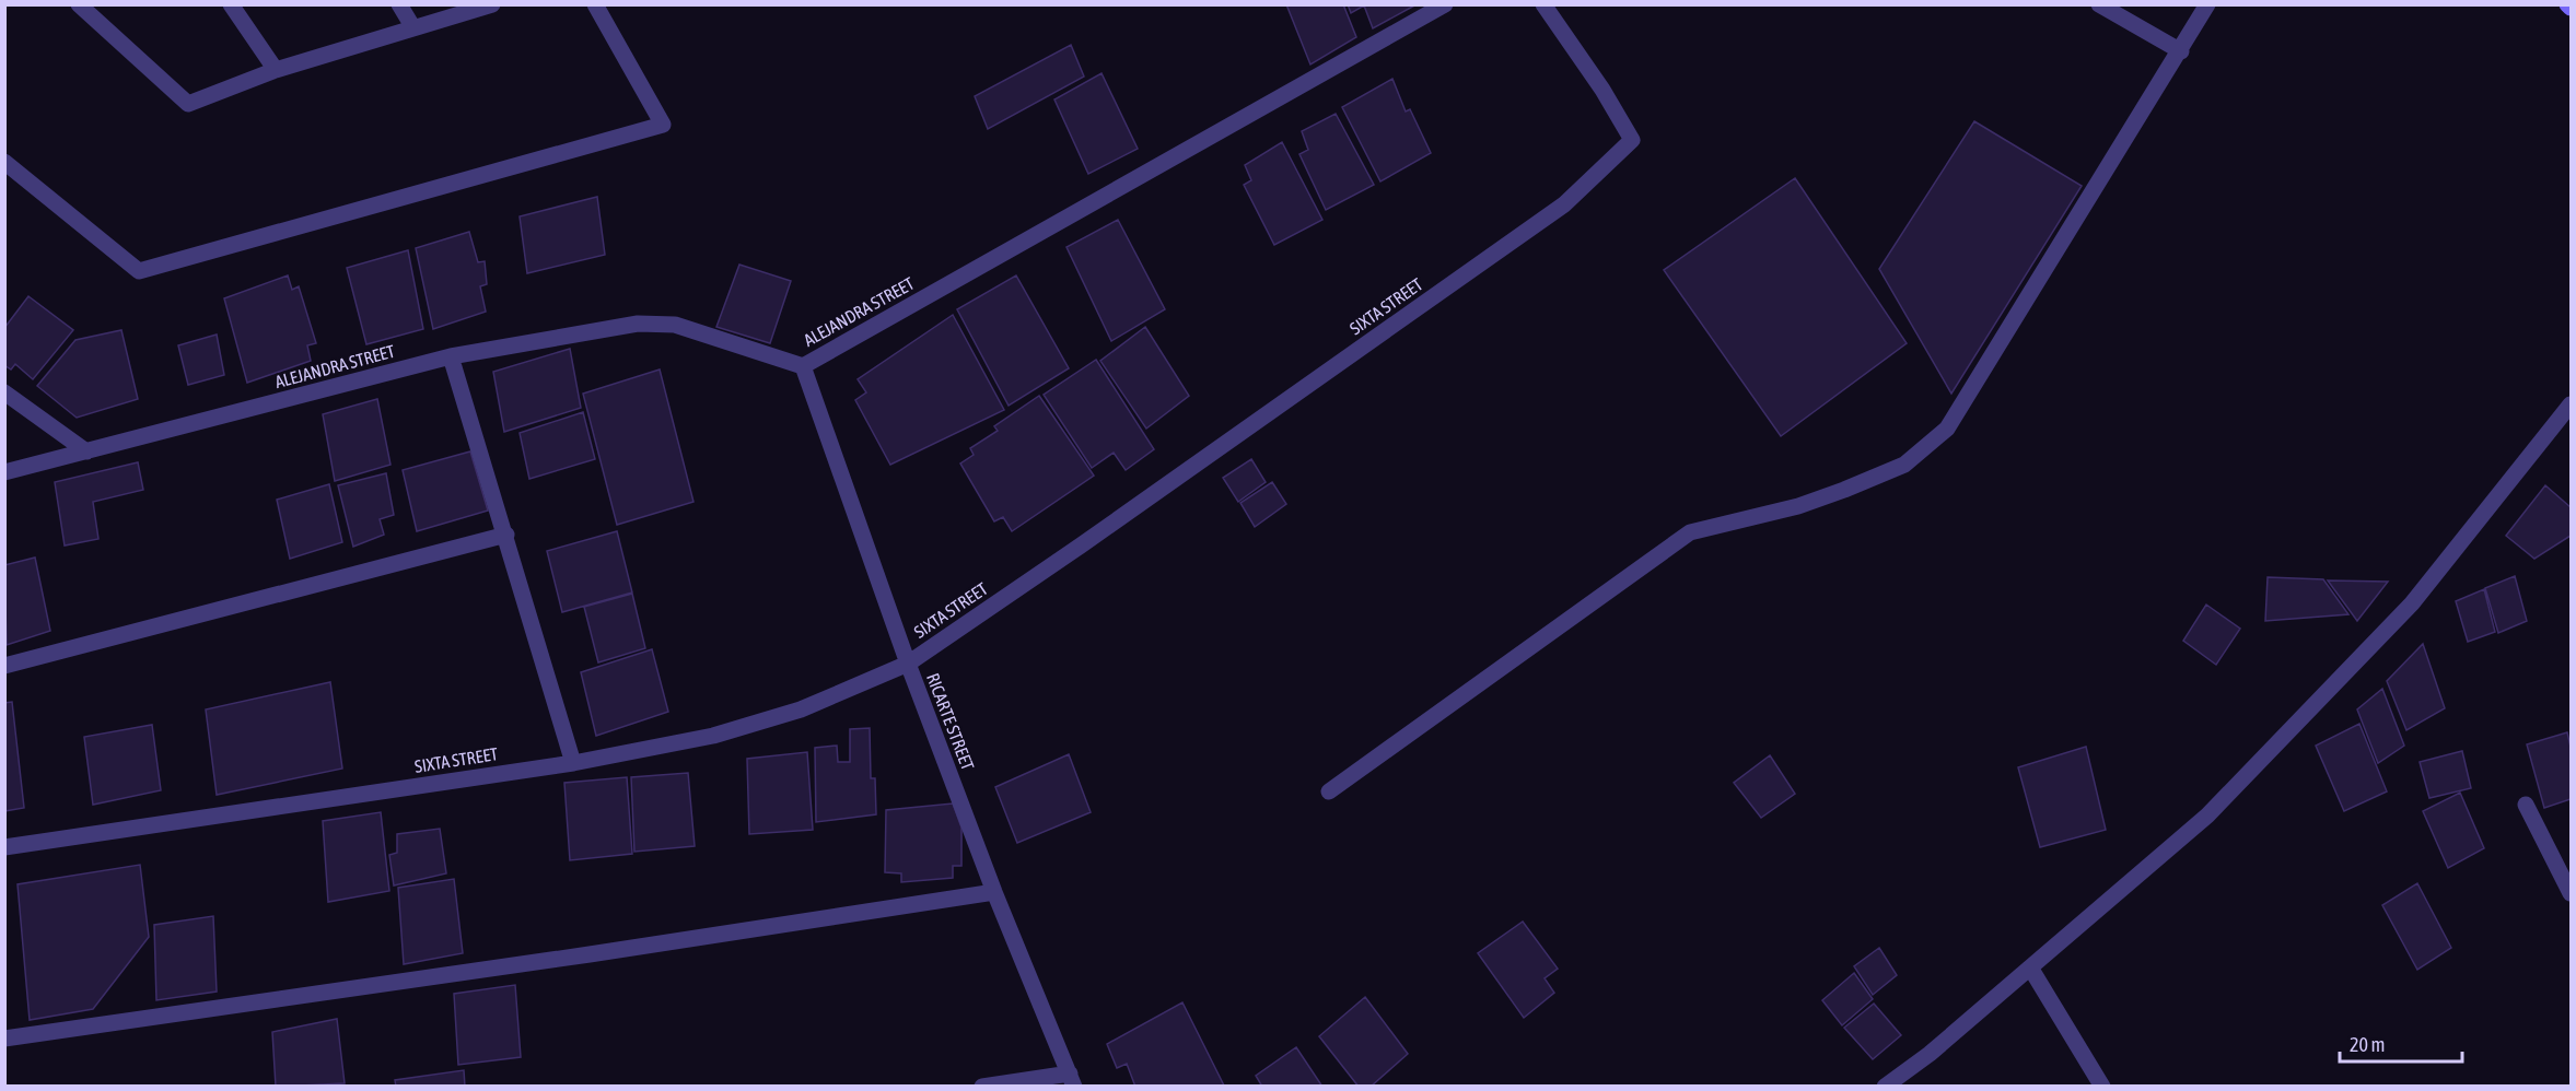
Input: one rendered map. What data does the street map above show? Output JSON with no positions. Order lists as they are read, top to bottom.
{
  "streets": {
    "street": ["SIXTA STREET", "ALEJANDRA STREET", "RICARTE STREET"]
  },
  "crossings": [
    ["SIXTA STREET", "RICARTE STREET"],
    ["ALEJANDRA STREET", "RICARTE STREET"]
  ],
  "scale_bar": "20 m"
}
